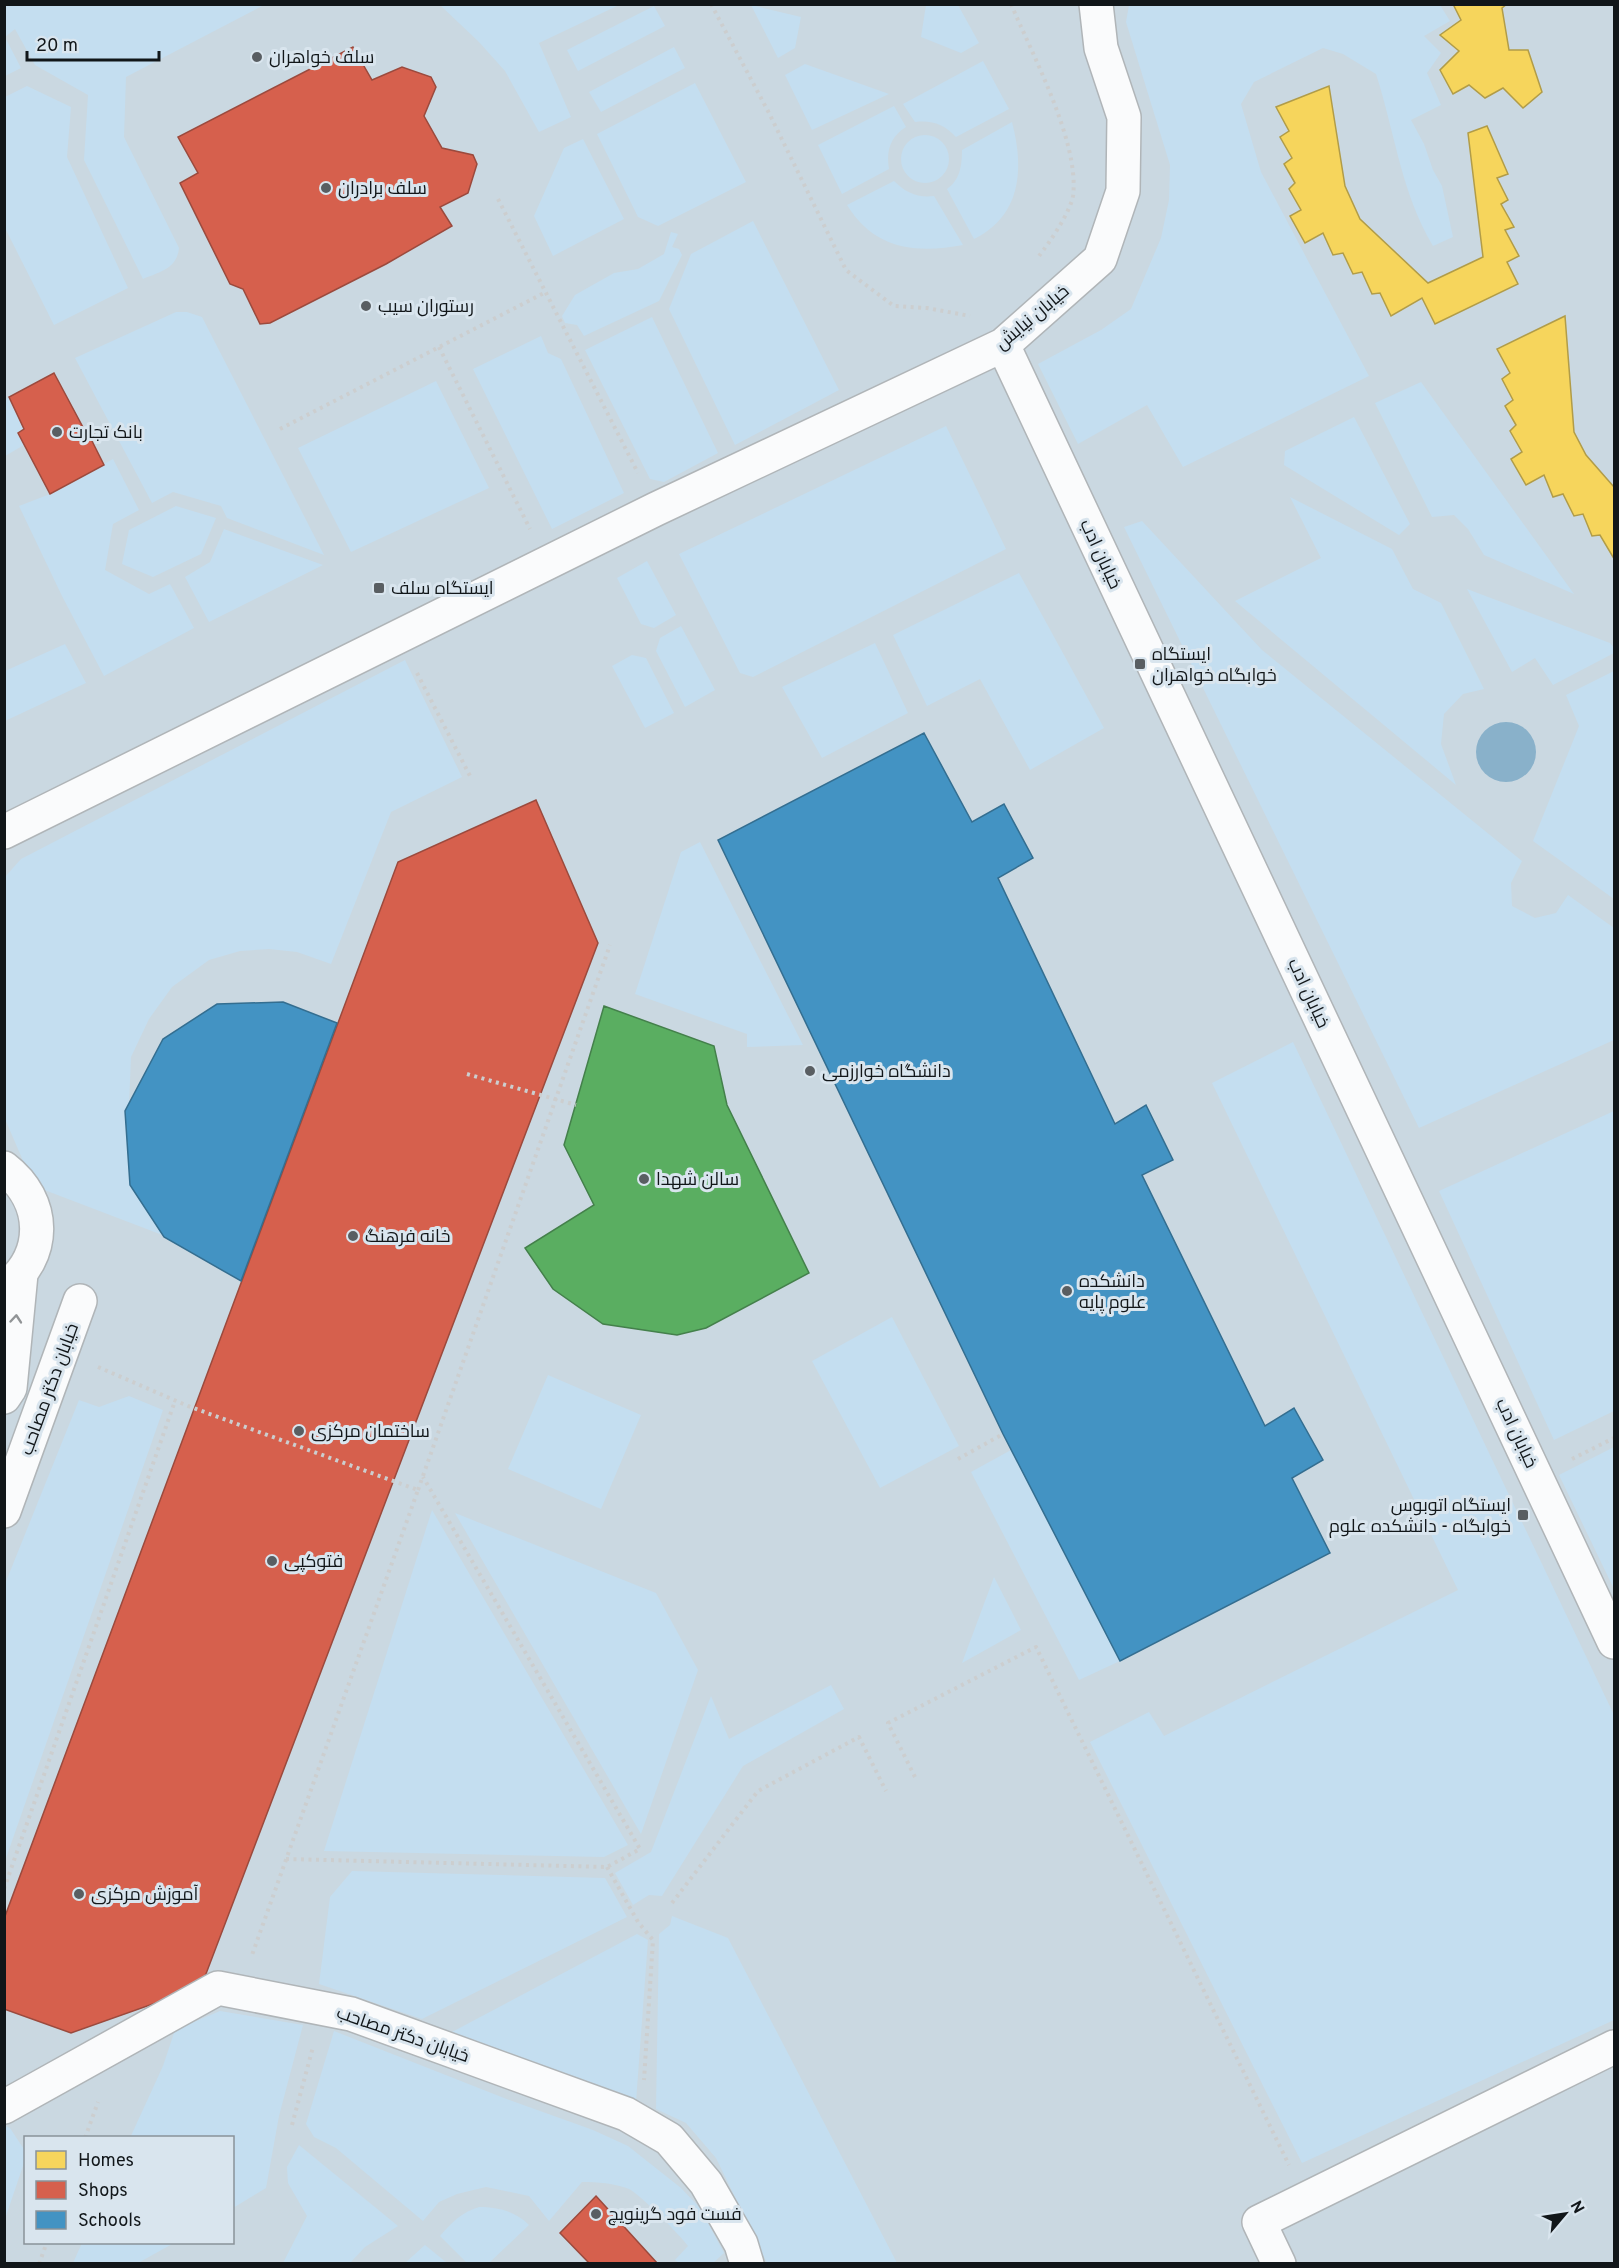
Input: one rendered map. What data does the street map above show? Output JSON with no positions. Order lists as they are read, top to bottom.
{
  "streets": {
    "lane": ["خیابان نیایش", "خیابان ادب", "خیابان دکتر مصاحب"]
  },
  "crossings": [
    ["خیابان نیایش", "خیابان ادب"]
  ],
  "places": {
    "other": [
      "سلف خواهران",
      "سلف برادران",
      "رستوران سیب",
      "بانک تجارت",
      "دانشگاه خوارزمی",
      "سالن شهدا",
      "خانه فرهنگ",
      "دانشکده علوم پایه",
      "ساختمان مرکزی",
      "فتوکپی",
      "آموزش مرکزی",
      "فست فود گرینویچ"
    ],
    "transit": ["ایستگاه سلف", "ایستگاه خوابگاه خواهران", "ایستگاه اتوبوس خوابگاه - دانشکده علوم"]
  },
  "legend": ["Homes", "Shops", "Schools"],
  "scale_bar": "20 m",
  "north": "top right"
}
